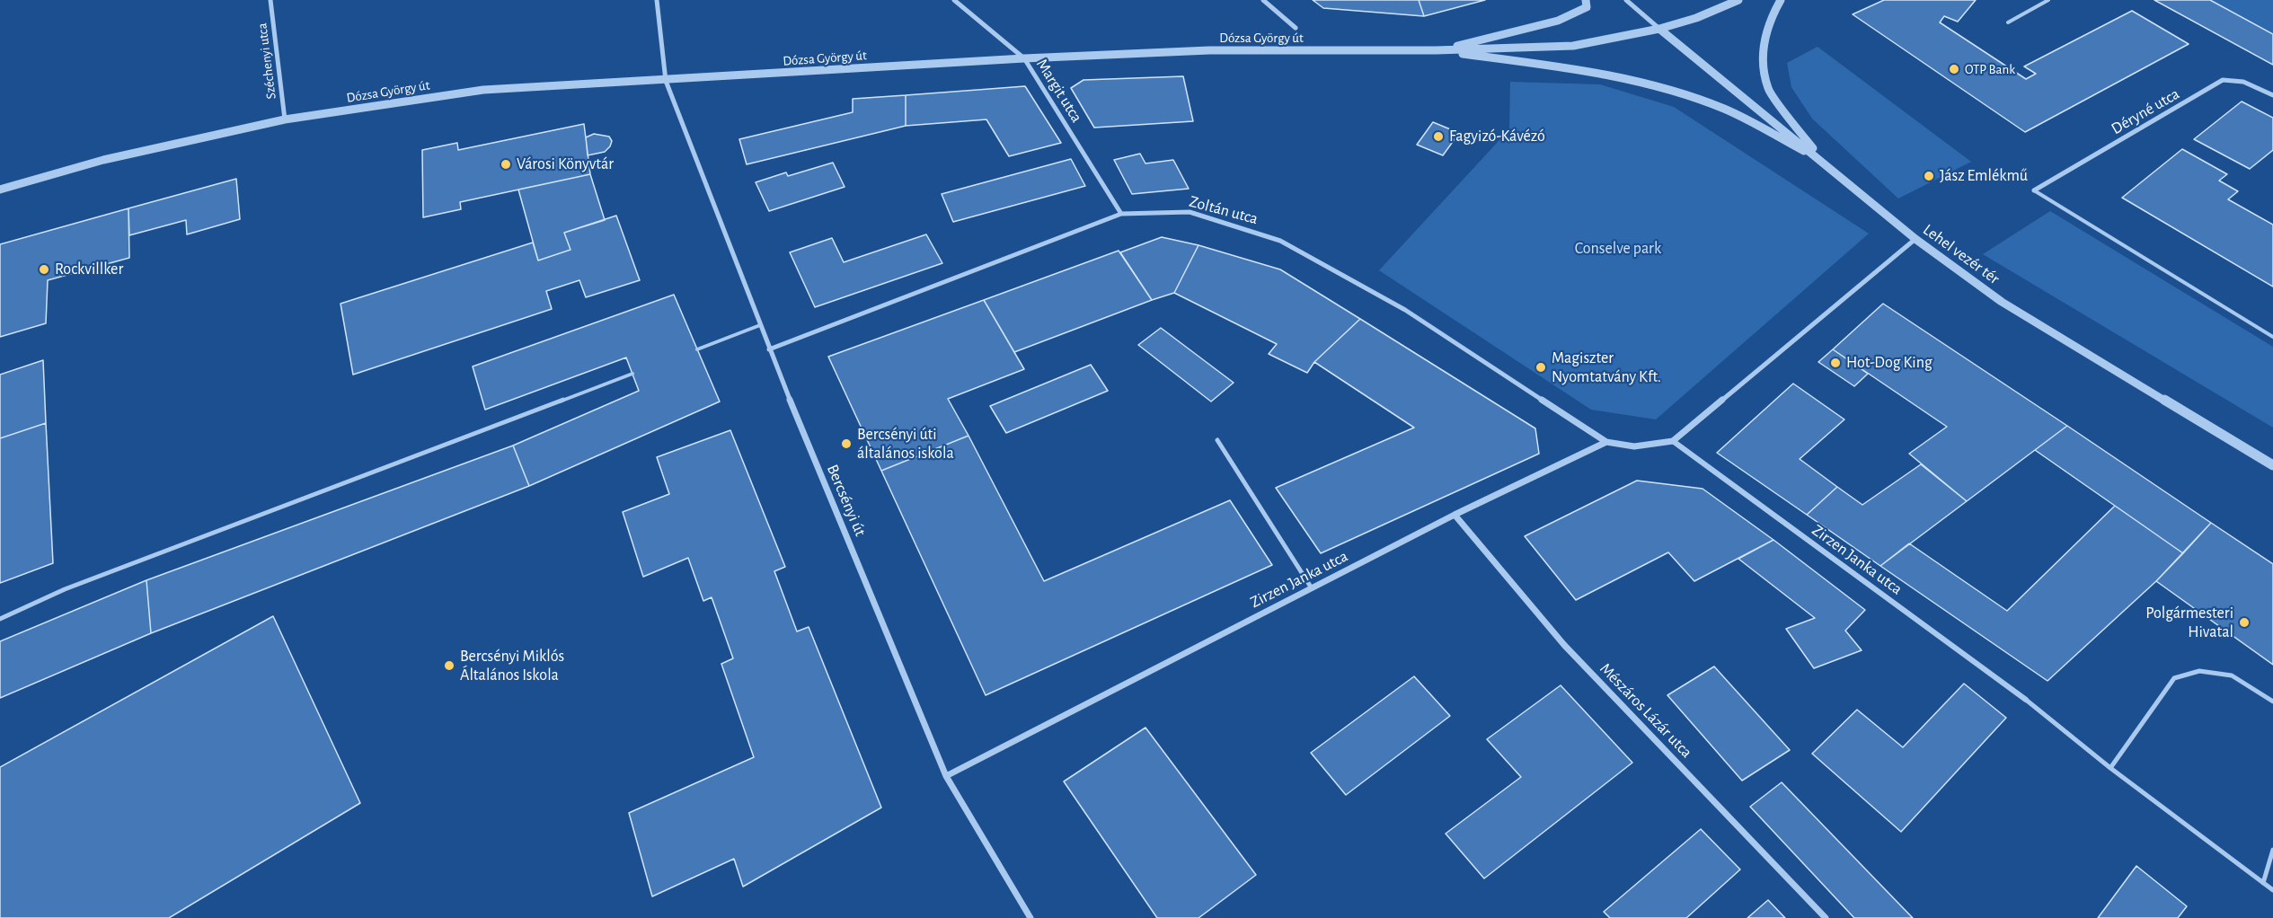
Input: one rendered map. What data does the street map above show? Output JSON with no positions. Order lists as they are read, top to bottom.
{
  "streets": {
    "street": [
      "Dózsa György út",
      "Széchenyi utca",
      "Margit utca",
      "Déryné utca",
      "Zoltán utca",
      "Lehel vezér tér",
      "Bercsényi út",
      "Zirzen Janka utca",
      "Mészáros Lázár utca"
    ]
  },
  "crossings": [
    ["Dózsa György út", "Széchenyi utca"],
    ["Dózsa György út", "Margit utca"],
    ["Dózsa György út", "Lehel vezér tér"],
    ["Dózsa György út", "Bercsényi út"],
    ["Margit utca", "Zoltán utca"],
    ["Zoltán utca", "Bercsényi út"],
    ["Zoltán utca", "Zirzen Janka utca"],
    ["Bercsényi út", "Zirzen Janka utca"],
    ["Zirzen Janka utca", "Mészáros Lázár utca"]
  ],
  "parks": ["Conselve park"],
  "places": [
    "OTP Bank",
    "Fagyizó-Kávézó",
    "Városi Könyvtár",
    "Jász Emlékmű",
    "Rockvillker",
    "Hot-Dog King",
    "Magiszter Nyomtatvány Kft.",
    "Bercsényi úti általános iskola",
    "Polgármesteri Hivatal",
    "Bercsényi Miklós Általános Iskola"
  ]
}
